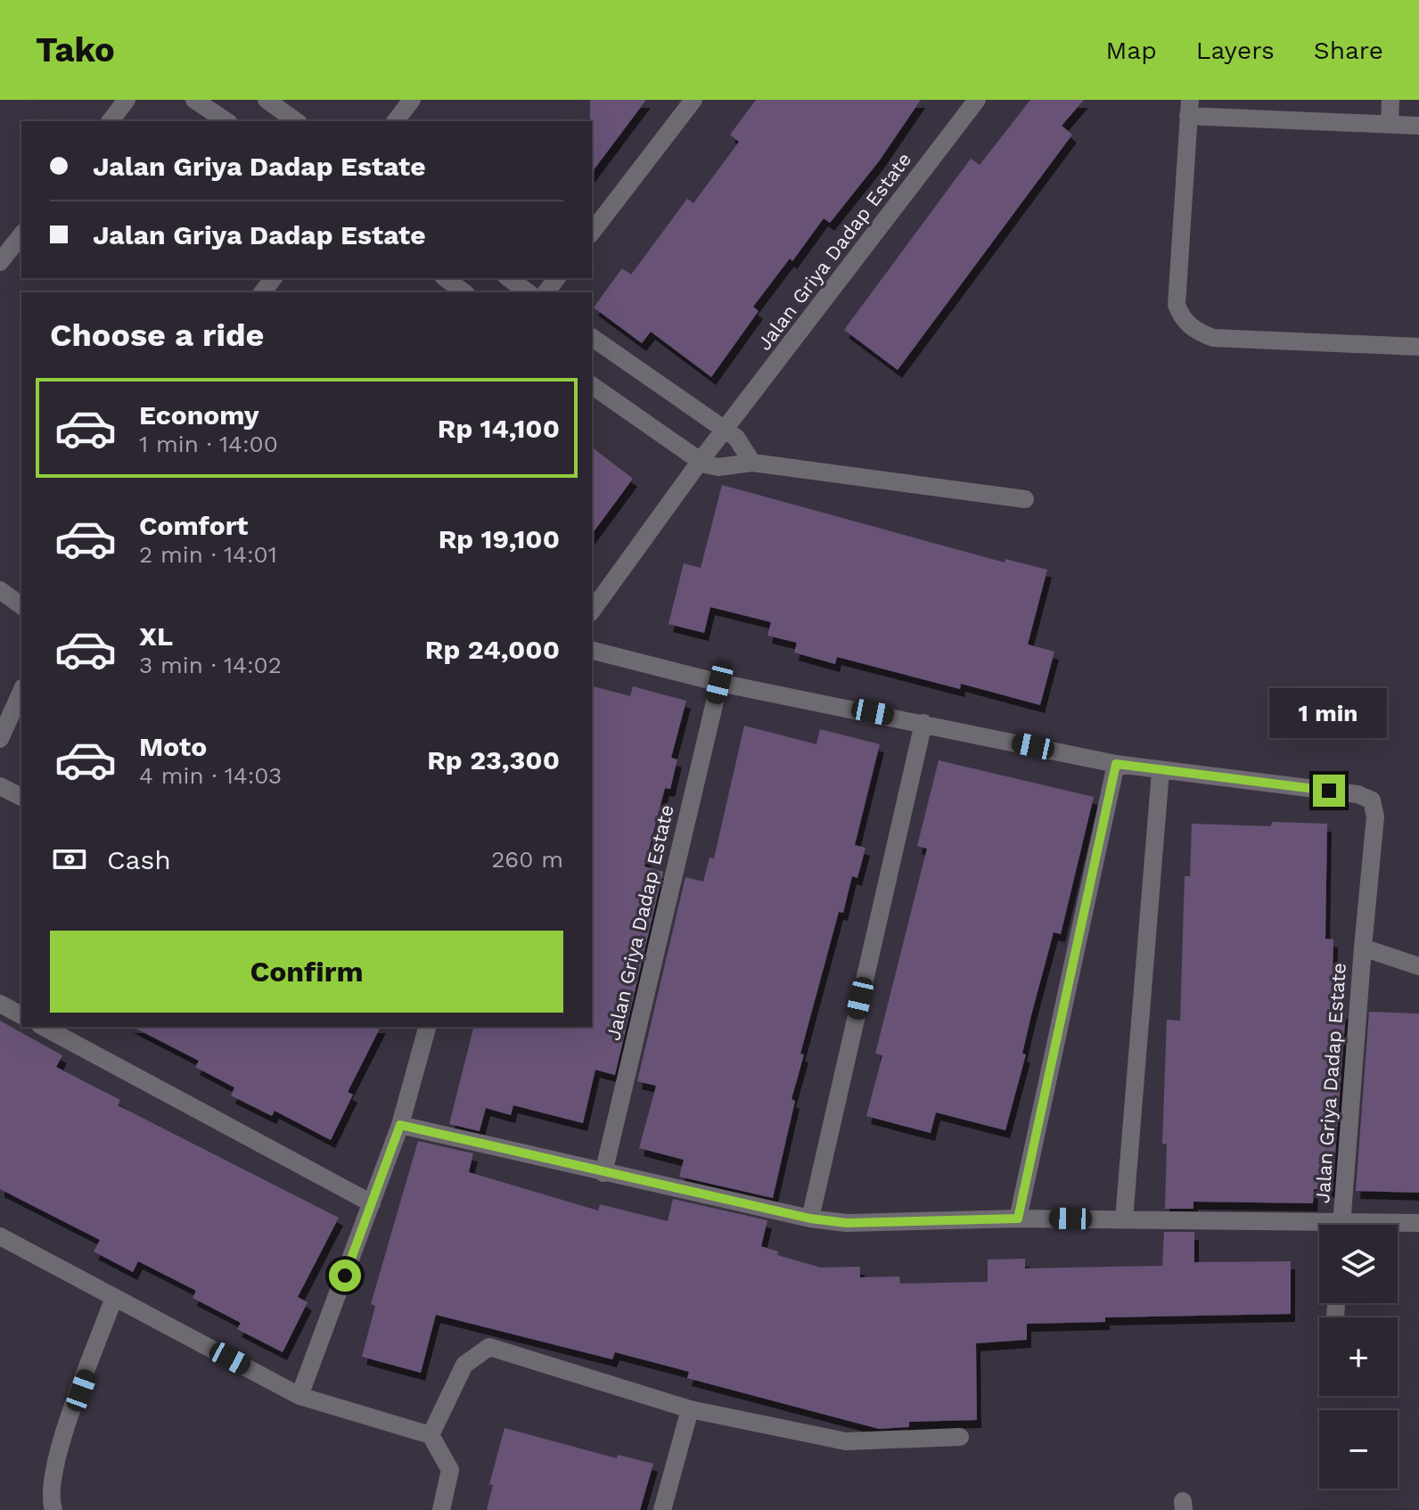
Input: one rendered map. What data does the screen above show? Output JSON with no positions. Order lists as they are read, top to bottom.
{
  "streets": {
    "street": ["Jalan Griya Dadap Estate"]
  },
  "page": {
    "header": "Tako",
    "nav": ["Map", "Layers", "Share"],
    "banner": ["Jalan Griya Dadap Estate", "Jalan Griya Dadap Estate"],
    "heading": "Choose a ride",
    "list": [
      {
        "name": "Economy",
        "note": "1 min · 14:00",
        "value": "Rp 14,100"
      },
      {
        "name": "Comfort",
        "note": "2 min · 14:01",
        "value": "Rp 19,100"
      },
      {
        "name": "XL",
        "note": "3 min · 14:02",
        "value": "Rp 24,000"
      },
      {
        "name": "Moto",
        "note": "4 min · 14:03",
        "value": "Rp 23,300"
      }
    ],
    "bubble": "1 min",
    "pay": ["Cash", "260 m"],
    "buttons": "Confirm",
    "map_buttons": ["+", "−"]
  }
}
